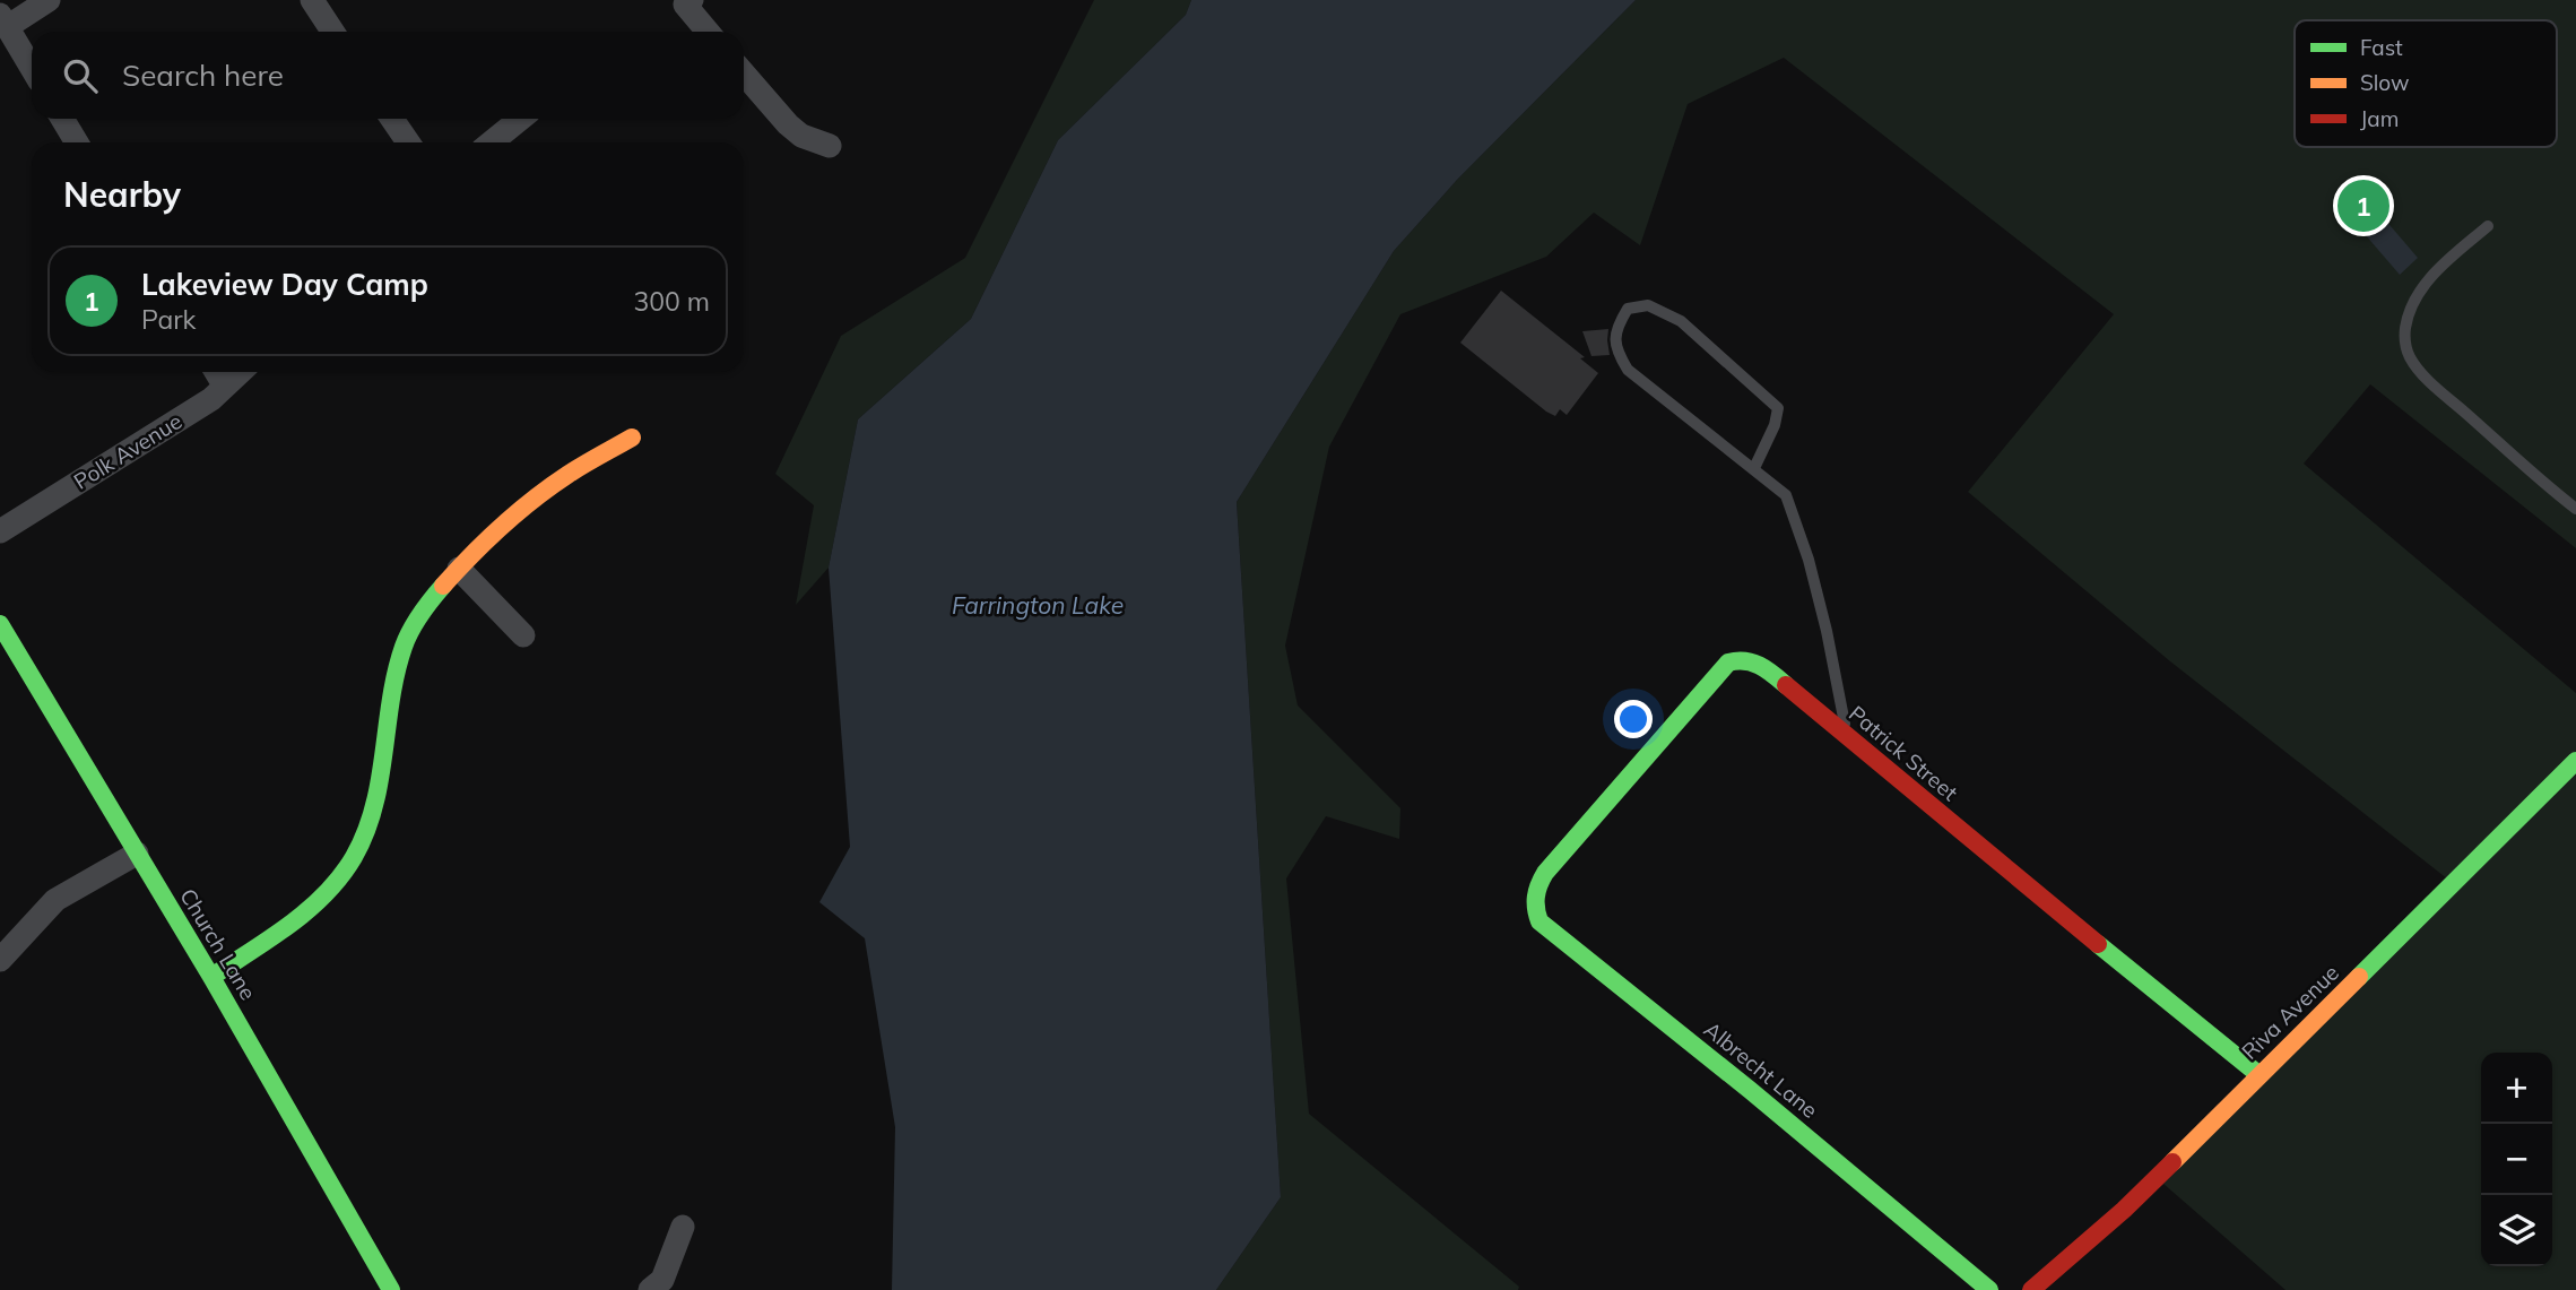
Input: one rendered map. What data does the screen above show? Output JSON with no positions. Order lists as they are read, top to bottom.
{
  "streets": {
    "street": [
      "Polk Avenue",
      "Patrick Street",
      "Church Lane",
      "Riva Avenue",
      "Albrecht Lane"
    ]
  },
  "crossings": [
    ["Patrick Street", "Riva Avenue"],
    ["Patrick Street", "Albrecht Lane"]
  ],
  "water": ["Farrington Lake"],
  "legend": ["Fast", "Slow", "Jam"],
  "page": {
    "search": "Search here",
    "heading": "Nearby",
    "pins": "1",
    "list": [
      {
        "mark": "1",
        "name": "Lakeview Day Camp",
        "note": "Park",
        "value": "300 m"
      }
    ],
    "map_buttons": ["+", "−"]
  }
}
